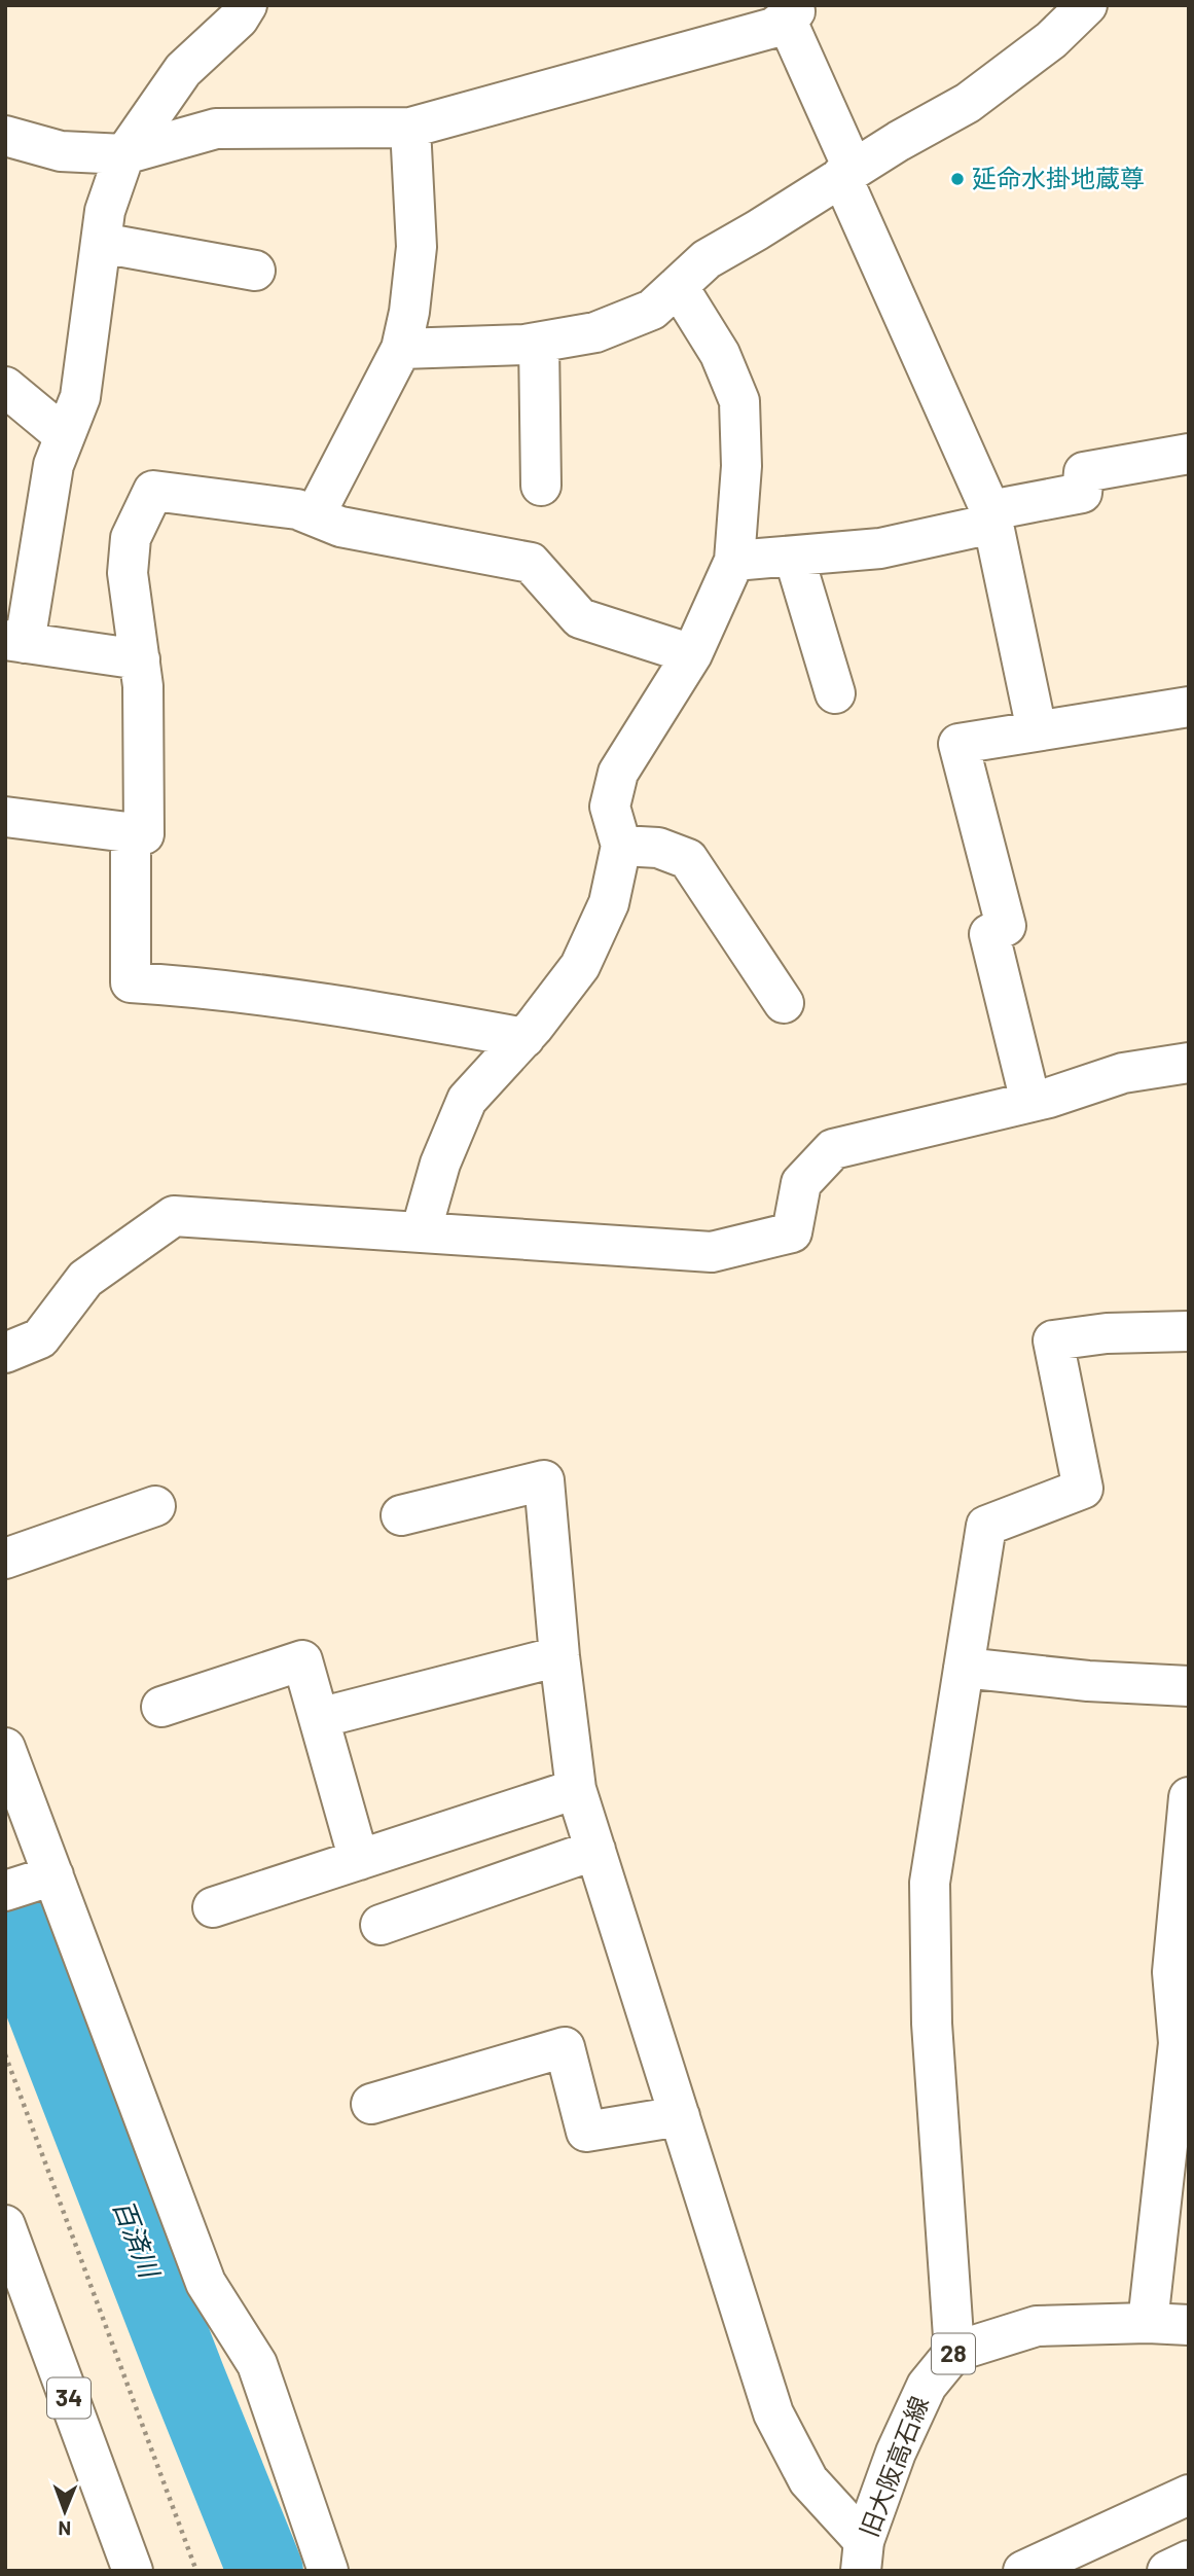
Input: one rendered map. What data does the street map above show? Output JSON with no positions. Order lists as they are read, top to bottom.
{
  "streets": {
    "street": ["28", "34", "旧大阪高石線"]
  },
  "crossings": [
    ["28", "旧大阪高石線"]
  ],
  "water": ["百済川"],
  "places": ["延命水掛地蔵尊"],
  "north": "bottom"
}
